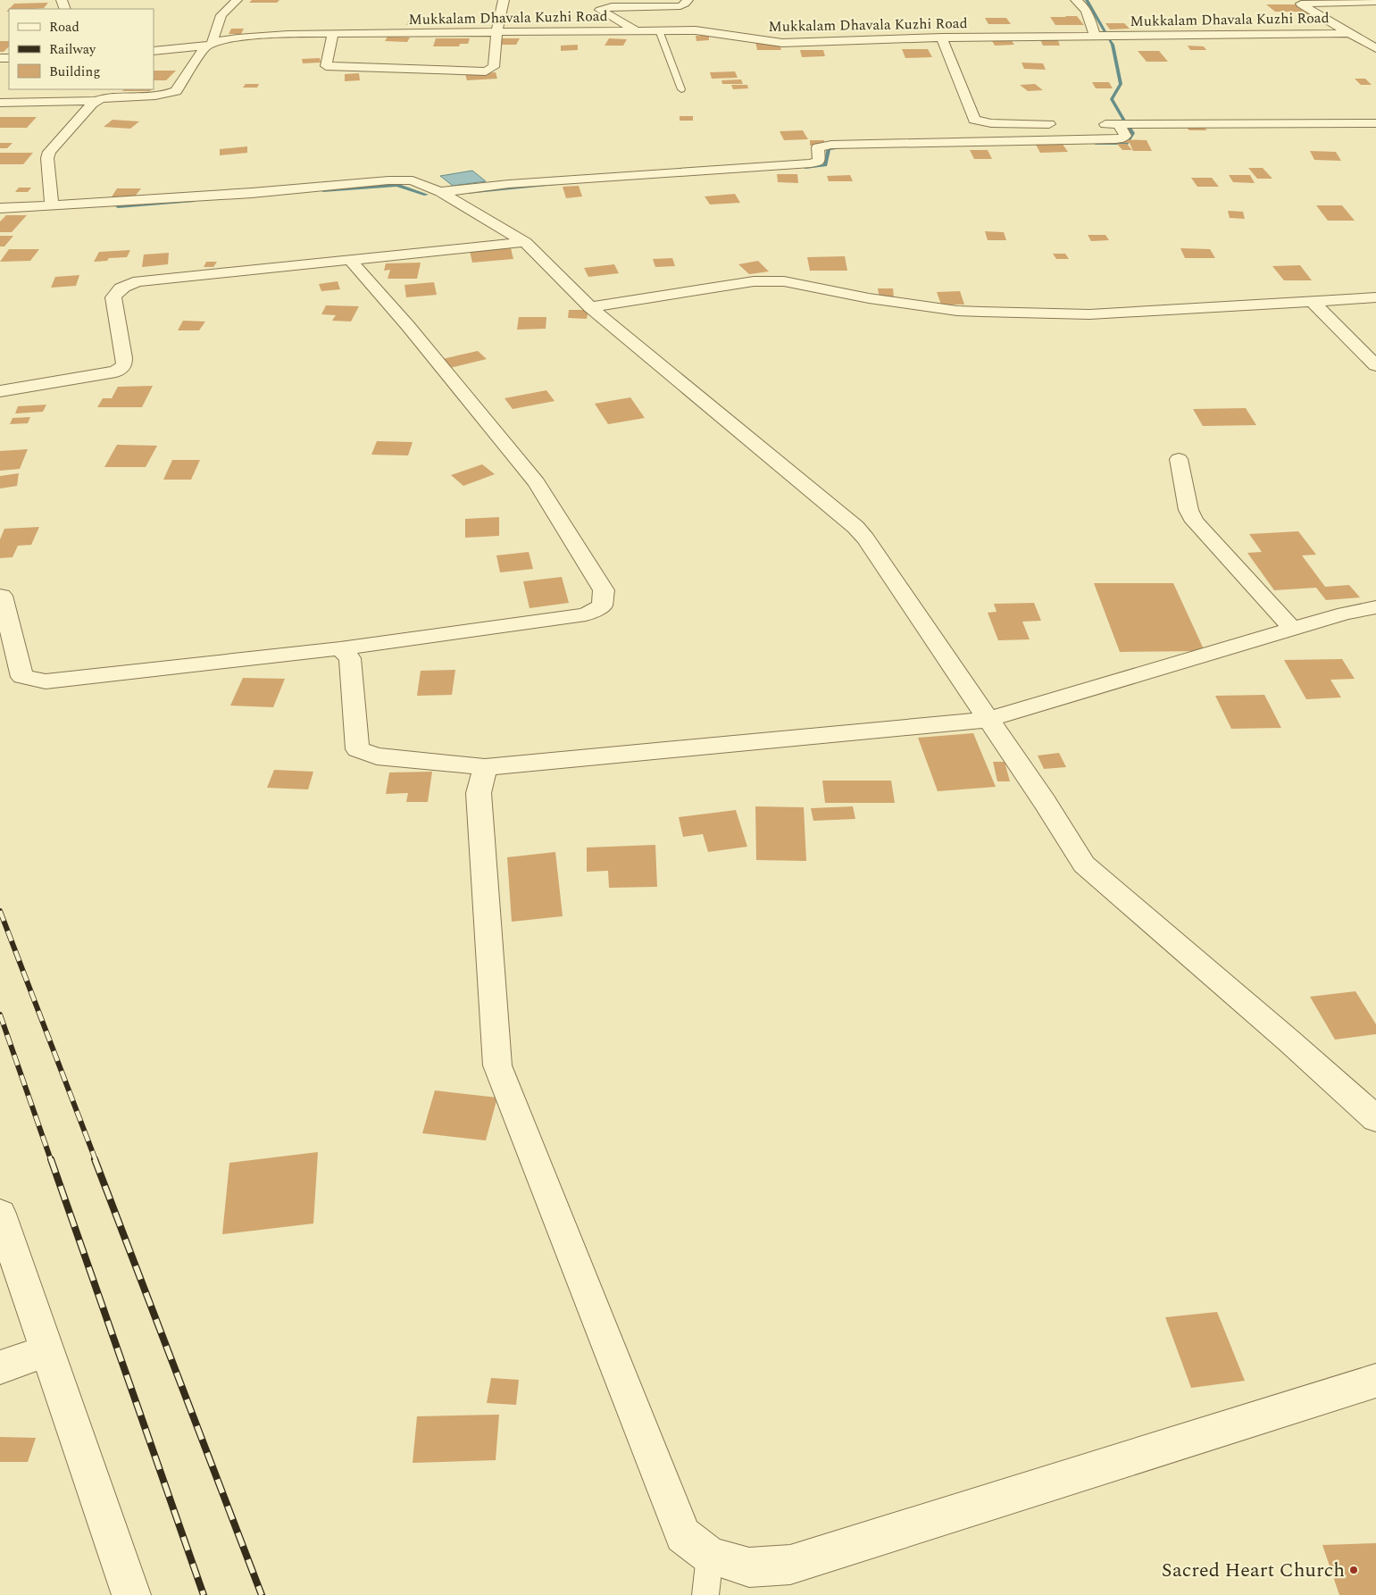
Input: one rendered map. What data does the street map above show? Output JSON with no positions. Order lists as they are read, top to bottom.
{
  "streets": {
    "street": ["Mukkalam Dhavala Kuzhi Road"]
  },
  "places": ["Sacred Heart Church"],
  "legend": ["Road", "Railway", "Building"]
}
